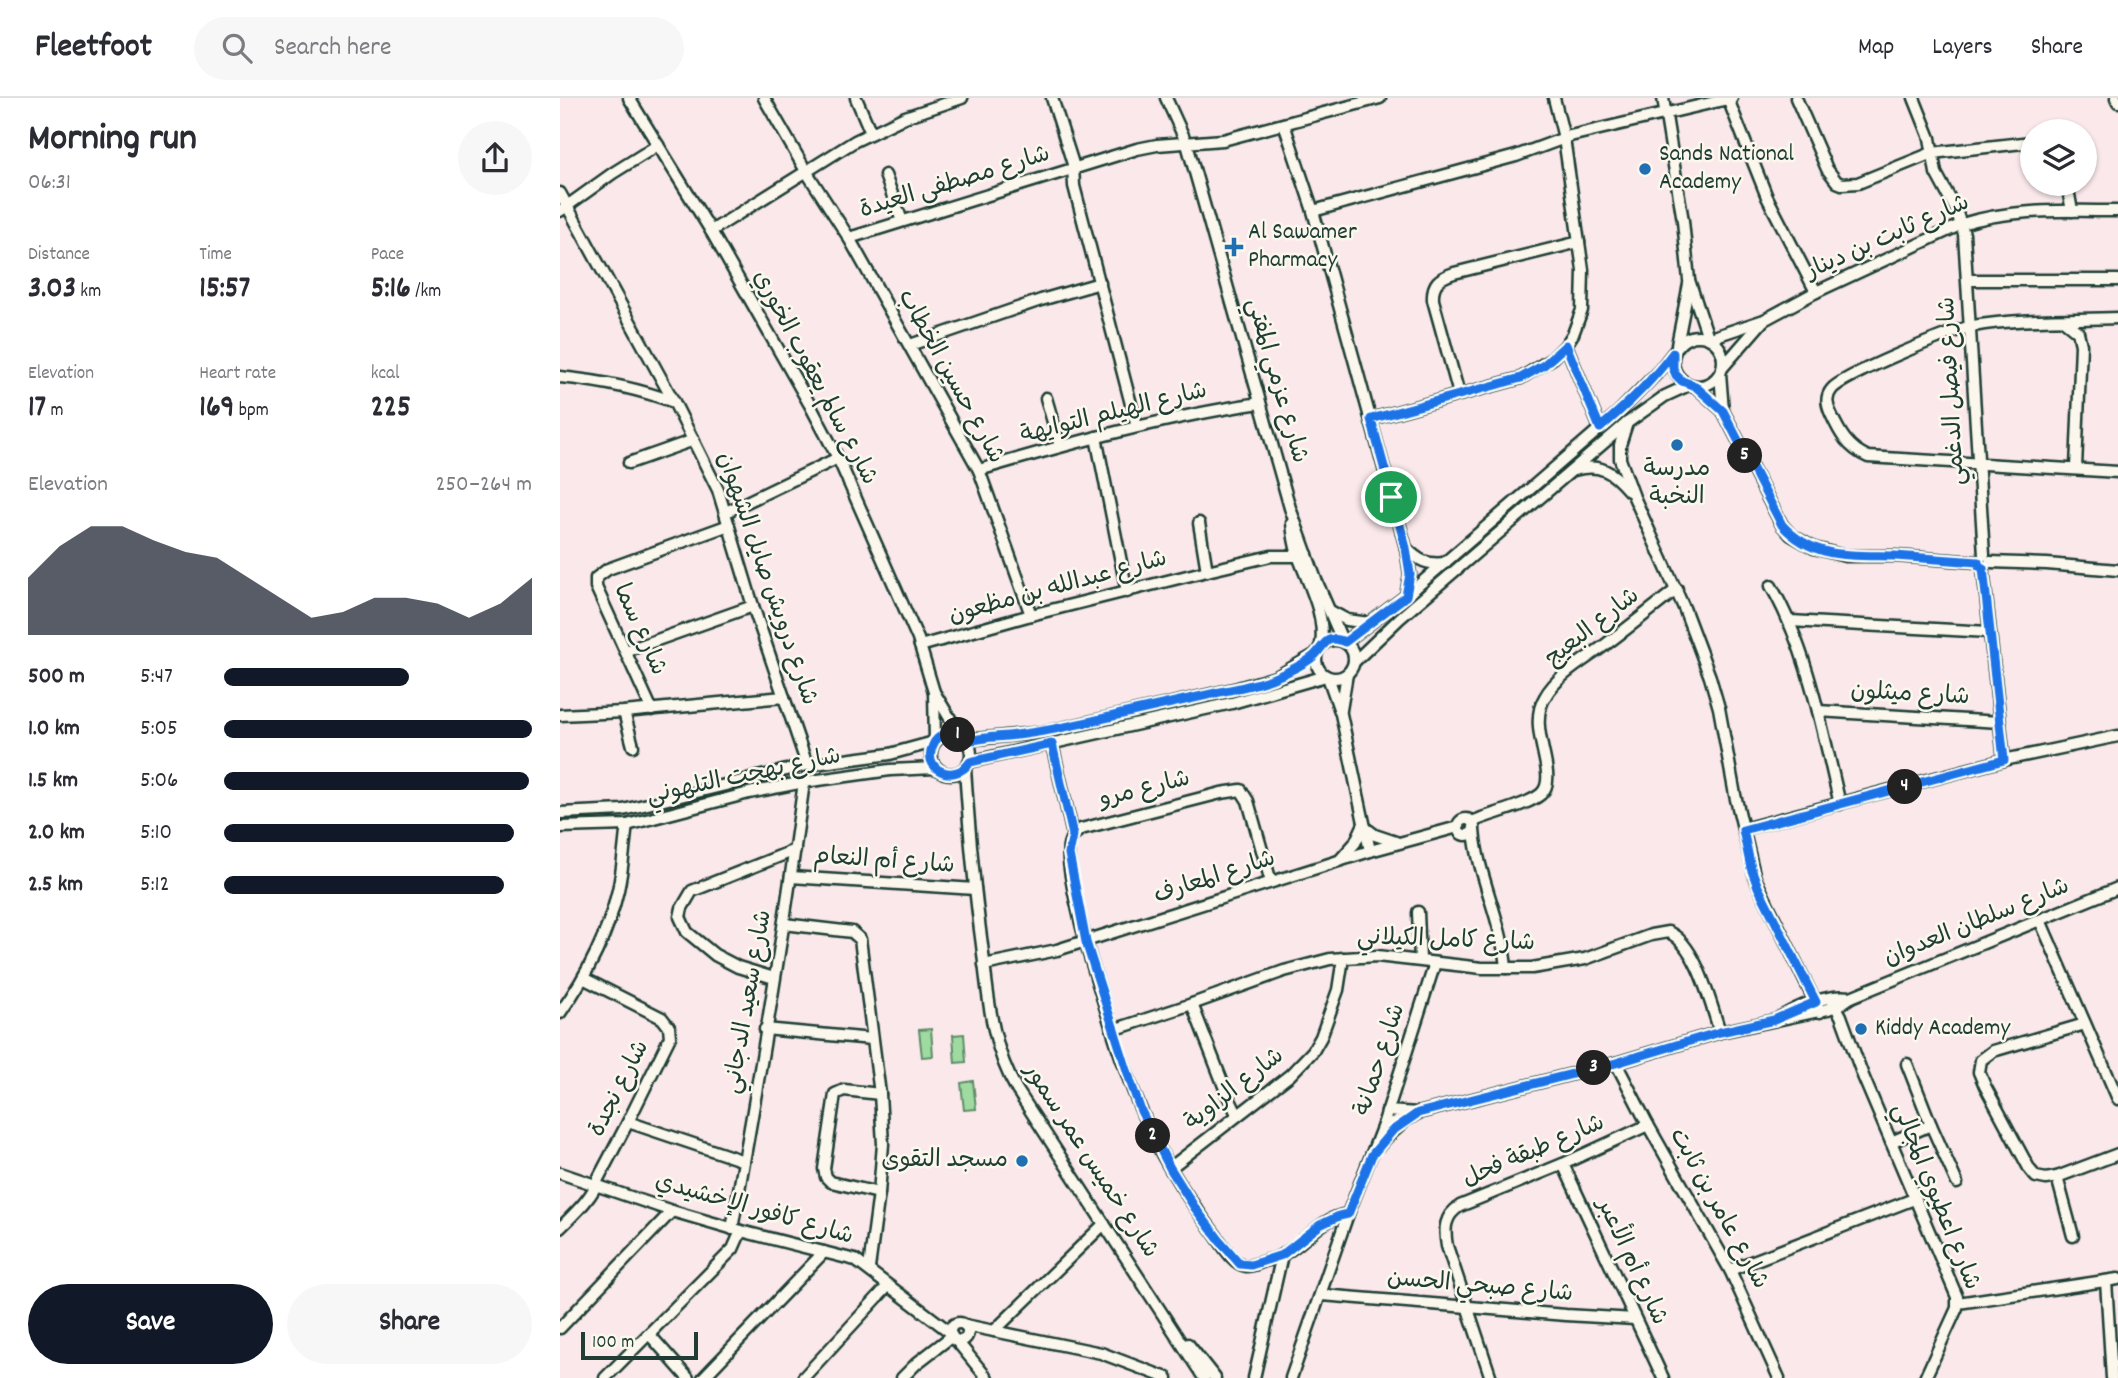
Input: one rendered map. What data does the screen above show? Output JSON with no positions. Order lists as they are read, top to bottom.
{
  "streets": {
    "street": [
      "شارع مصطفى العيدة",
      "شارع ثابت بن دينار",
      "شارع حسين الخطاب",
      "شارع سالم يعقوب الخوري",
      "شارع عزمي المفتي",
      "شارع فيصل الدغمي",
      "شارع الهيلم التوايهة",
      "شارع درويش صايل الشهوان",
      "شارع عبدالله بن مظعون",
      "شارع البعيج",
      "شارع سما",
      "شارع ميثلون",
      "شارع بهجت التلهوني",
      "شارع مرو",
      "شارع أم النعام",
      "شارع المعارف",
      "شارع سلطان العدوان",
      "شارع كامل الكيلاني",
      "شارع سعيد الدجاني",
      "شارع حمانة",
      "شارع نجدة",
      "شارع الزاوية",
      "شارع طبقة فحل",
      "شارع خميس عمر سمور",
      "شارع اعطيوي المجالي",
      "شارع عامر بن ثابت",
      "شارع كافور الإخشيدي",
      "شارع أم الأعبر",
      "شارع صبحي الحسن"
    ]
  },
  "crossings": [
    ["شارع مصطفى العيدة", "شارع حسين الخطاب"],
    ["شارع مصطفى العيدة", "شارع عزمي المفتي"],
    ["شارع ثابت بن دينار", "شارع فيصل الدغمي"],
    ["شارع حسين الخطاب", "شارع الهيلم التوايهة"],
    ["شارع حسين الخطاب", "شارع عبدالله بن مظعون"],
    ["شارع سالم يعقوب الخوري", "شارع عبدالله بن مظعون"],
    ["شارع سالم يعقوب الخوري", "شارع بهجت التلهوني"],
    ["شارع سالم يعقوب الخوري", "شارع خميس عمر سمور"],
    ["شارع عزمي المفتي", "شارع الهيلم التوايهة"],
    ["شارع عزمي المفتي", "شارع عبدالله بن مظعون"],
    ["شارع فيصل الدغمي", "شارع ميثلون"],
    ["شارع درويش صايل الشهوان", "شارع سما"],
    ["شارع درويش صايل الشهوان", "شارع بهجت التلهوني"],
    ["شارع البعيج", "شارع المعارف"],
    ["شارع البعيج", "شارع اعطيوي المجالي"],
    ["شارع بهجت التلهوني", "شارع سعيد الدجاني"],
    ["شارع بهجت التلهوني", "شارع خميس عمر سمور"],
    ["شارع مرو", "شارع المعارف"],
    ["شارع أم النعام", "شارع سعيد الدجاني"],
    ["شارع أم النعام", "شارع خميس عمر سمور"],
    ["شارع المعارف", "شارع خميس عمر سمور"],
    ["شارع سلطان العدوان", "شارع كامل الكيلاني"],
    ["شارع سلطان العدوان", "شارع حمانة"],
    ["شارع سلطان العدوان", "شارع اعطيوي المجالي"],
    ["شارع سلطان العدوان", "شارع عامر بن ثابت"],
    ["شارع كامل الكيلاني", "شارع حمانة"],
    ["شارع كامل الكيلاني", "شارع الزاوية"],
    ["شارع سعيد الدجاني", "شارع كافور الإخشيدي"],
    ["شارع حمانة", "شارع صبحي الحسن"],
    ["شارع نجدة", "شارع كافور الإخشيدي"],
    ["شارع طبقة فحل", "شارع عامر بن ثابت"],
    ["شارع طبقة فحل", "شارع أم الأعبر"],
    ["شارع طبقة فحل", "شارع صبحي الحسن"],
    ["شارع أم الأعبر", "شارع صبحي الحسن"]
  ],
  "places": {
    "other": [
      "Sands National Academy",
      "مدرسة النخبة",
      "Kiddy Academy",
      "مسجد التقوى"
    ],
    "health": ["Al Sawamer Pharmacy"]
  },
  "scale_bar": "100 m",
  "page": {
    "header": "Fleetfoot",
    "search": "Search here",
    "nav": ["Map", "Layers", "Share"],
    "heading": ["Morning run", "06:31"],
    "stats": [
      ["Distance", "3.03 km"],
      ["Time", "15:57"],
      ["Pace", "5:16 /km"],
      ["Elevation", "17 m"],
      ["Heart rate", "169 bpm"],
      ["kcal", "225"]
    ],
    "pins": [
      "5",
      "1",
      "4",
      "3",
      "2"
    ],
    "chart": ["Elevation", "250–264 m"],
    "list": [
      {
        "name": "500 m",
        "note": "5:47"
      },
      {
        "name": "1.0 km",
        "note": "5:05"
      },
      {
        "name": "1.5 km",
        "note": "5:06"
      },
      {
        "name": "2.0 km",
        "note": "5:10"
      },
      {
        "name": "2.5 km",
        "note": "5:12"
      }
    ],
    "buttons": ["Save", "Share"],
    "scale": "100 m"
  }
}
